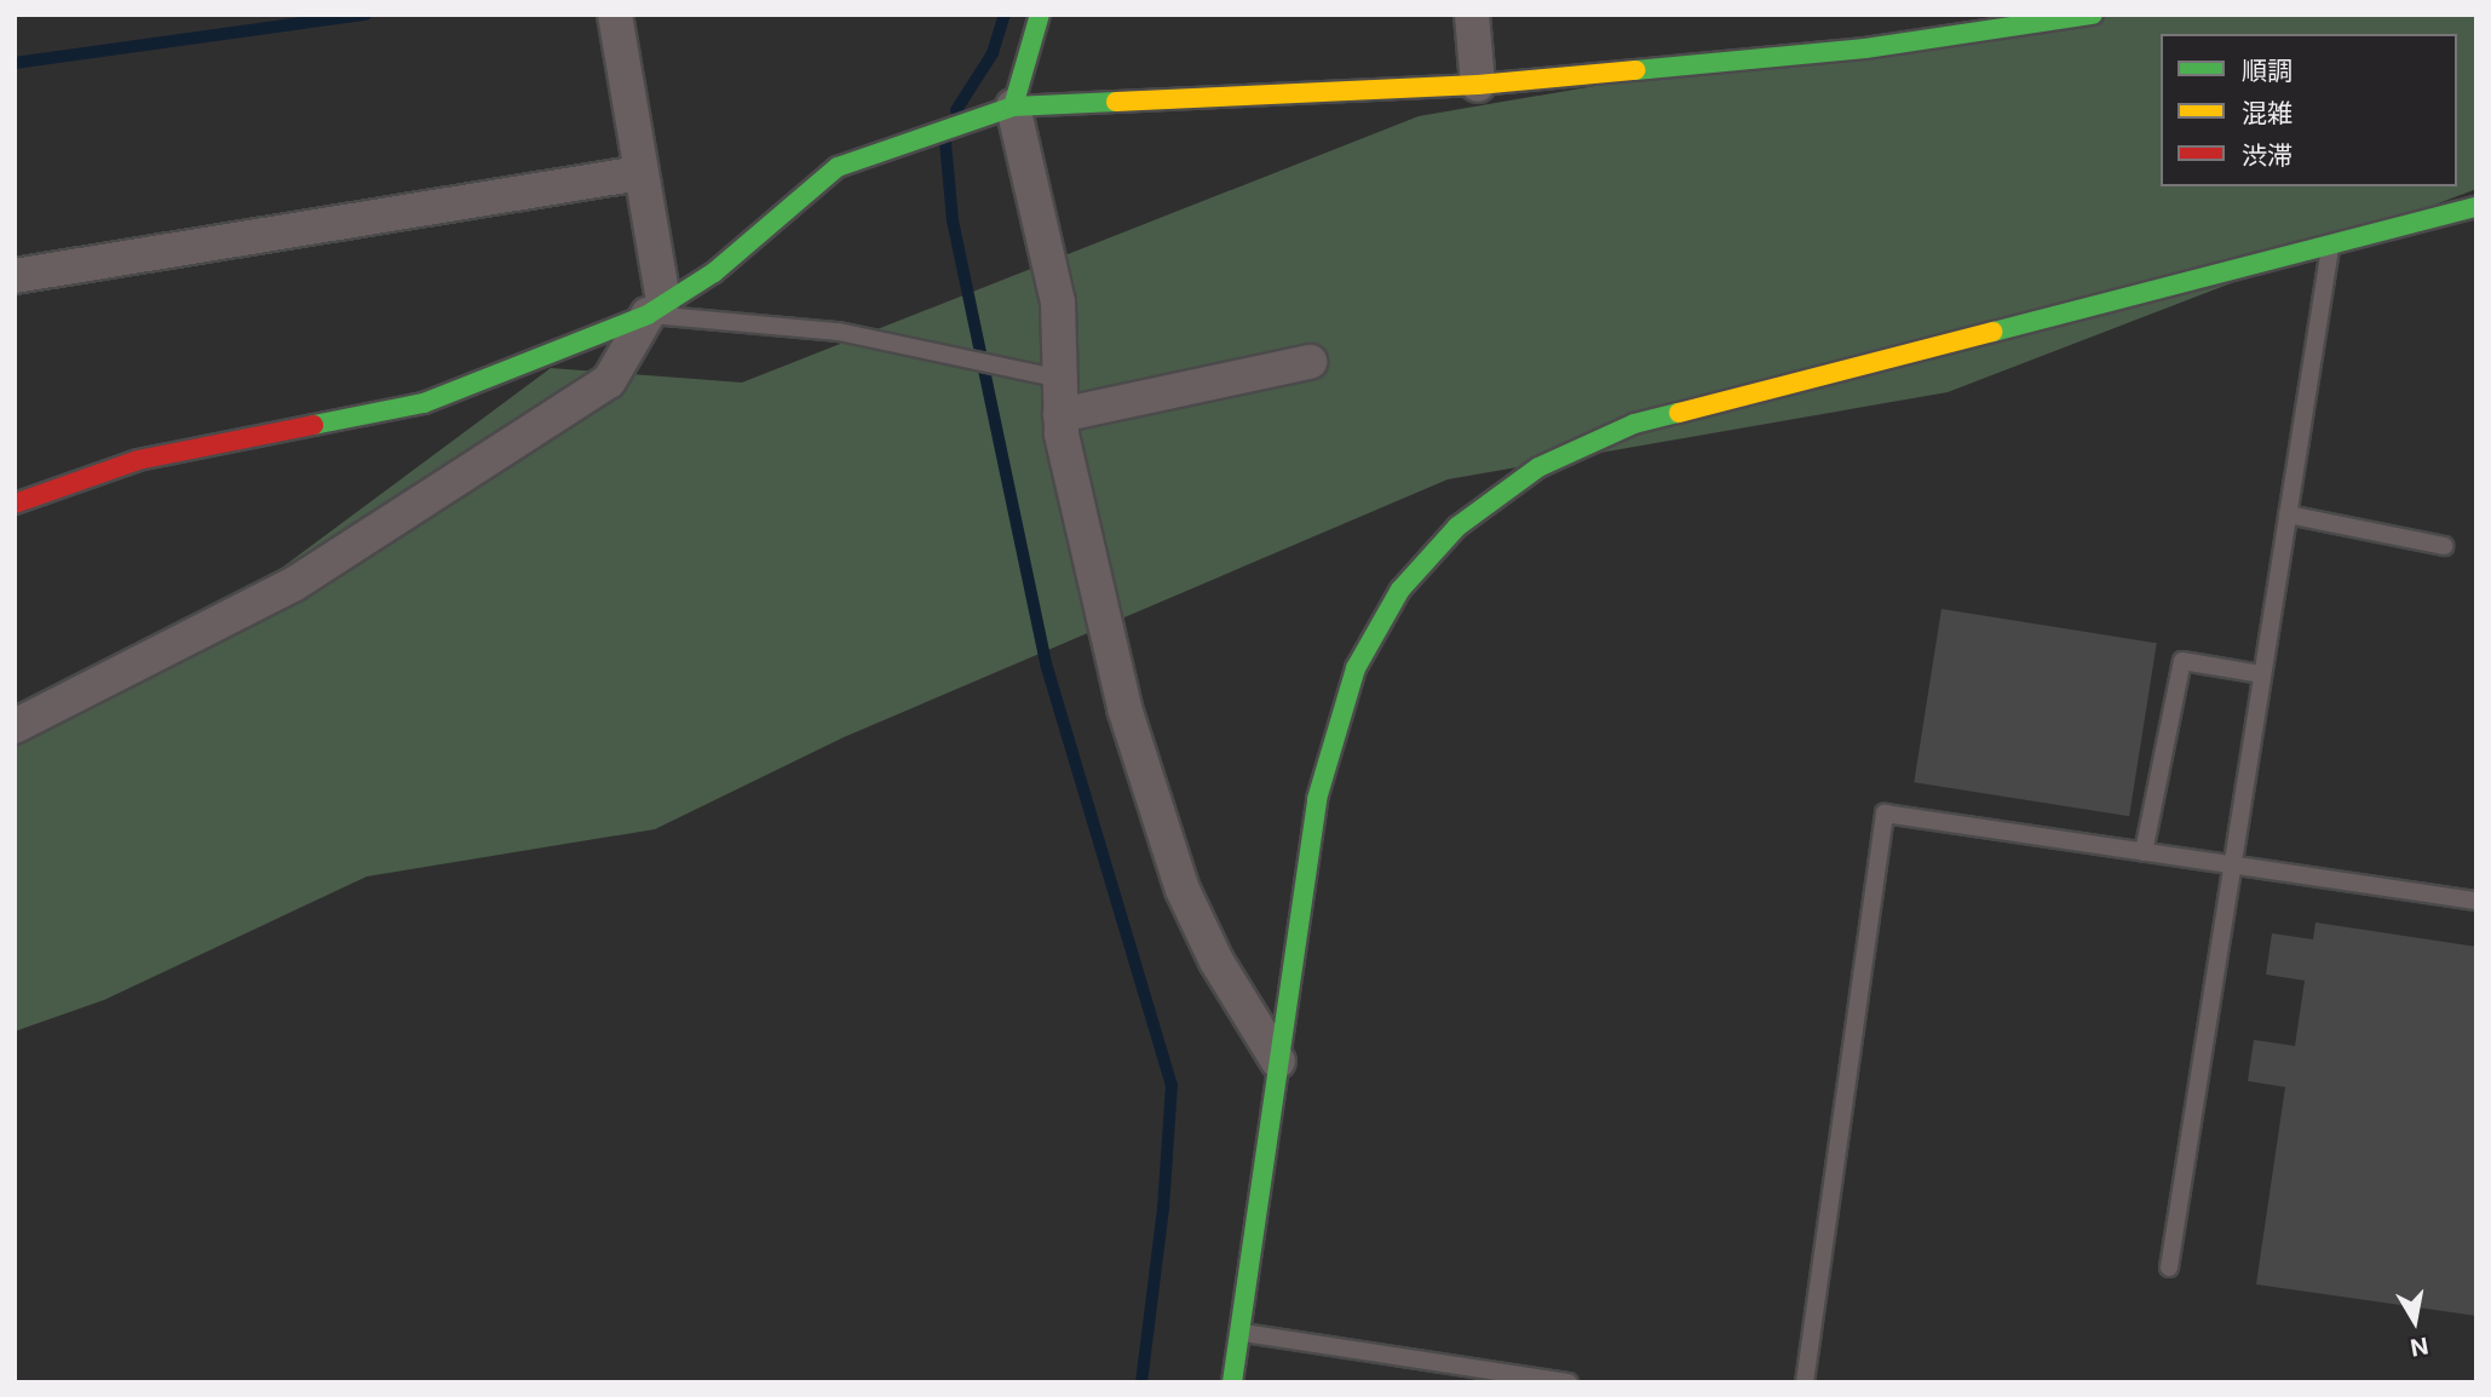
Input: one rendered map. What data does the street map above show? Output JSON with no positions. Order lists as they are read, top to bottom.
{
  "legend": ["順調", "混雑", "渋滞"],
  "north": "bottom"
}
